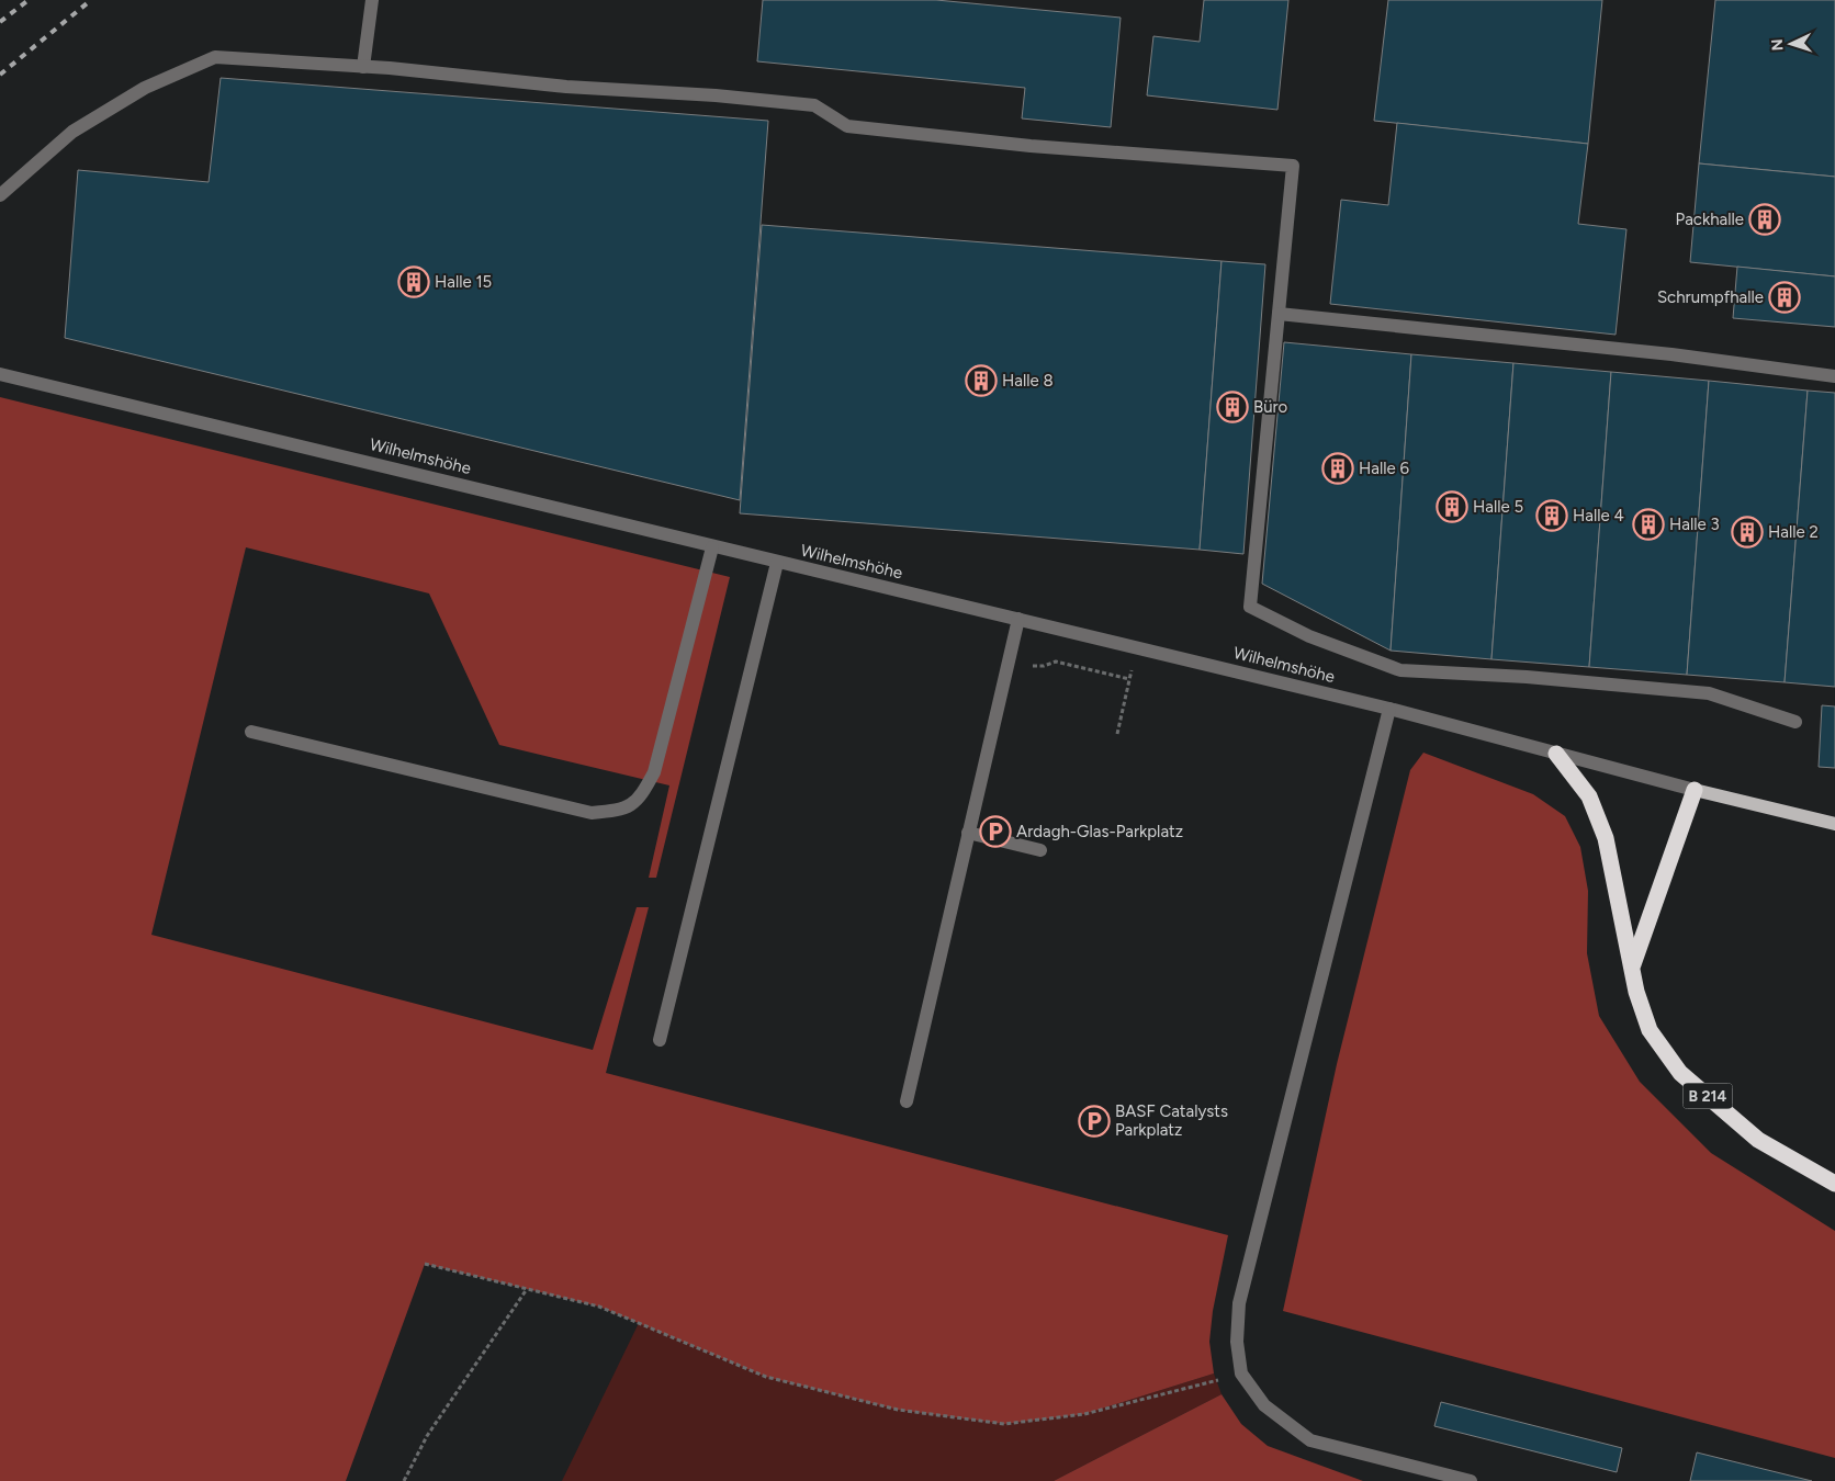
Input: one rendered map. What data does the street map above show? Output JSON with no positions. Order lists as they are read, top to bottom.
{
  "streets": {
    "highway": ["B 214"],
    "street": ["Wilhelmshöhe"]
  },
  "crossings": [
    ["Wilhelmshöhe", "B 214"]
  ],
  "places": {
    "building": [
      "Packhalle",
      "Halle 15",
      "Schrumpfhalle",
      "Halle 8",
      "Büro",
      "Halle 6",
      "Halle 5",
      "Halle 4",
      "Halle 3",
      "Halle 2"
    ],
    "parking": ["Ardagh-Glas-Parkplatz", "BASF Catalysts Parkplatz"]
  },
  "north": "left"
}
